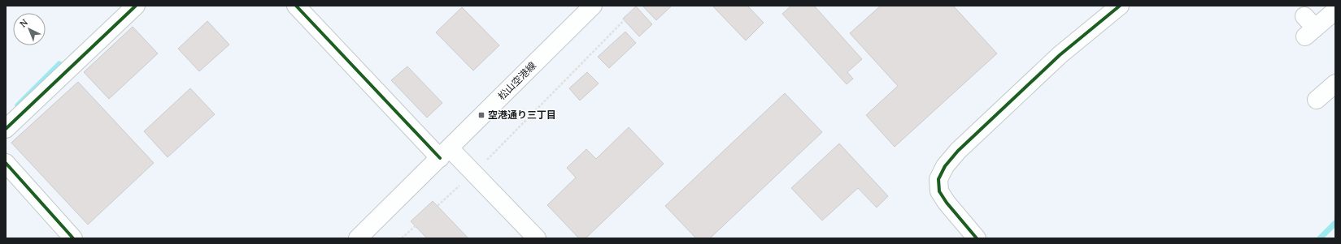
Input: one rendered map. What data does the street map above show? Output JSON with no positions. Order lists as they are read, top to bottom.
{
  "streets": {
    "street": ["松山空港線"]
  },
  "places": {
    "transit": ["空港通り三丁目"]
  },
  "north": "top left"
}
